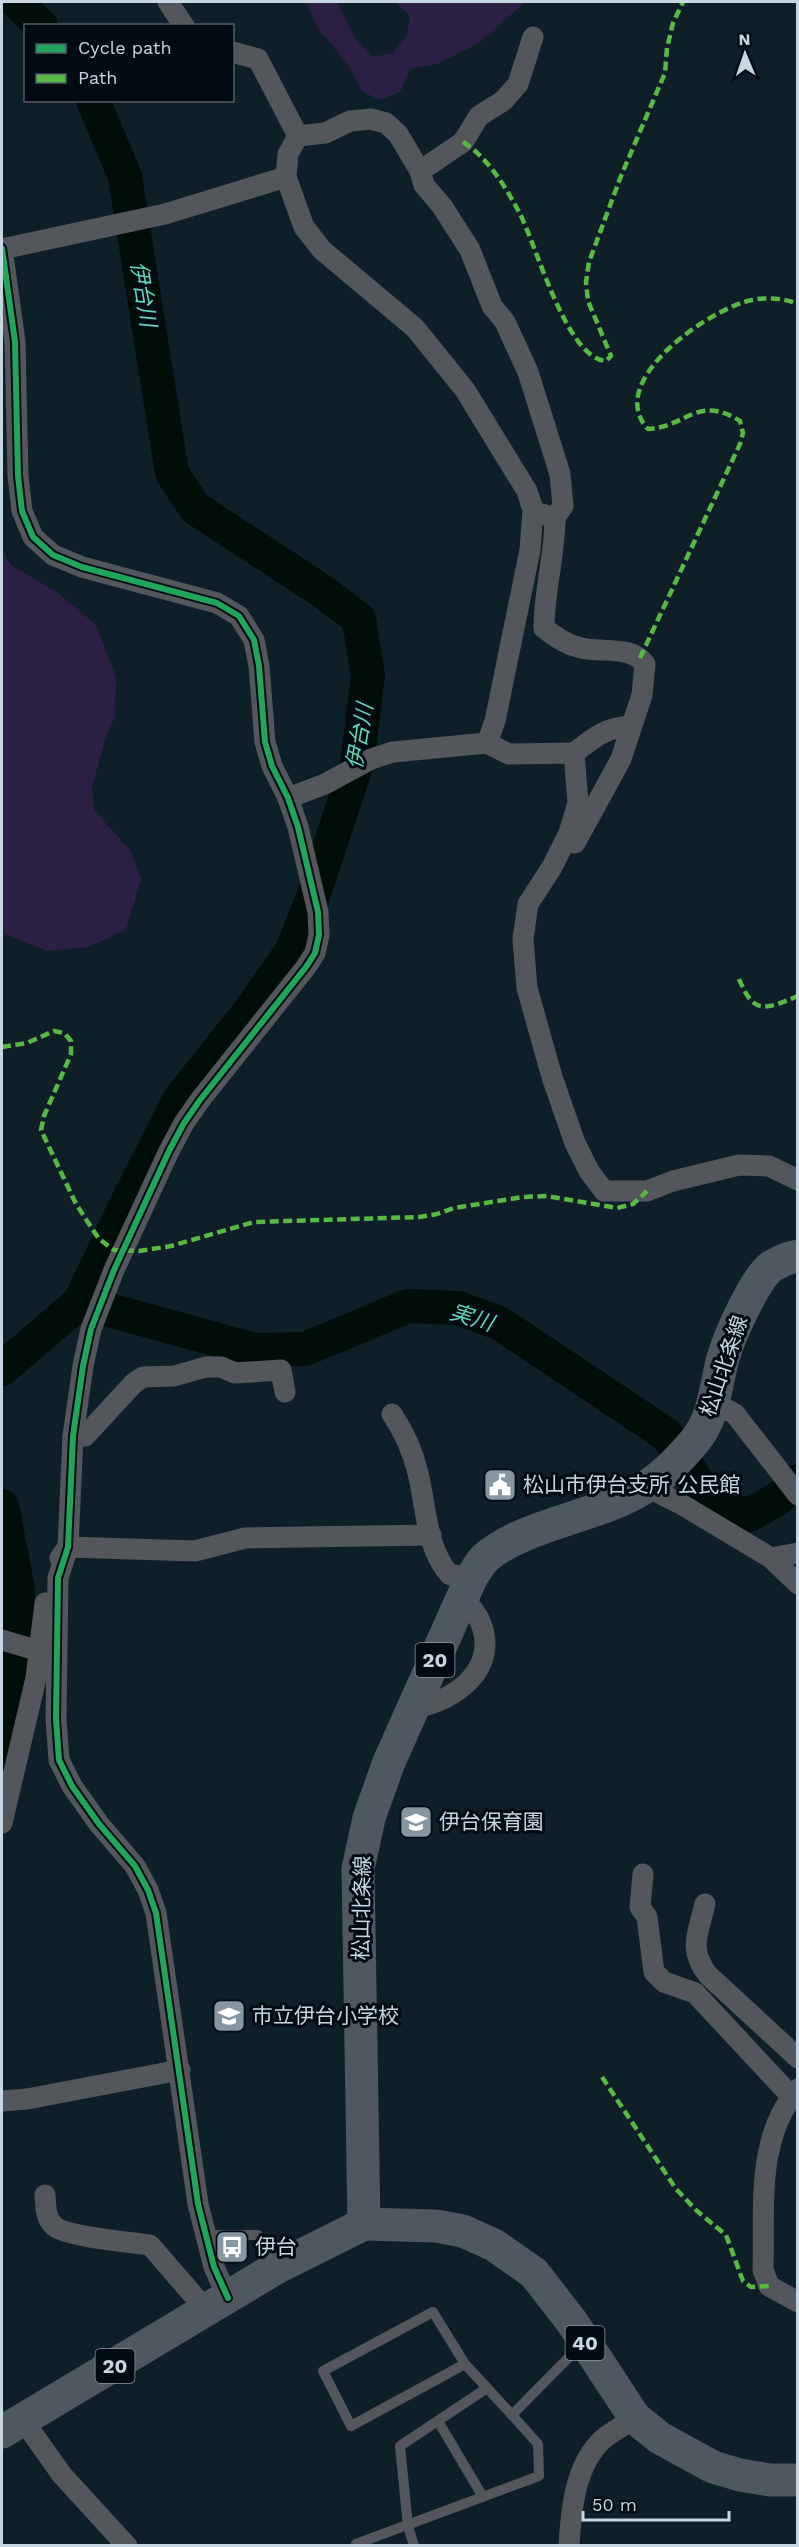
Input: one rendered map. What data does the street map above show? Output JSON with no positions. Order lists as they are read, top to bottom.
{
  "streets": {
    "main road": ["松山北条線", "20", "40"]
  },
  "crossings": [
    ["松山北条線", "20"],
    ["松山北条線", "40"],
    ["20", "40"]
  ],
  "water": ["伊台川", "実川"],
  "places": {
    "public building": ["松山市伊台支所 公民館"],
    "school or university": ["伊台保育園", "市立伊台小学校"],
    "bus stop": ["伊台"]
  },
  "legend": ["Cycle path", "Path"],
  "scale_bar": "50 m",
  "north": "top"
}
